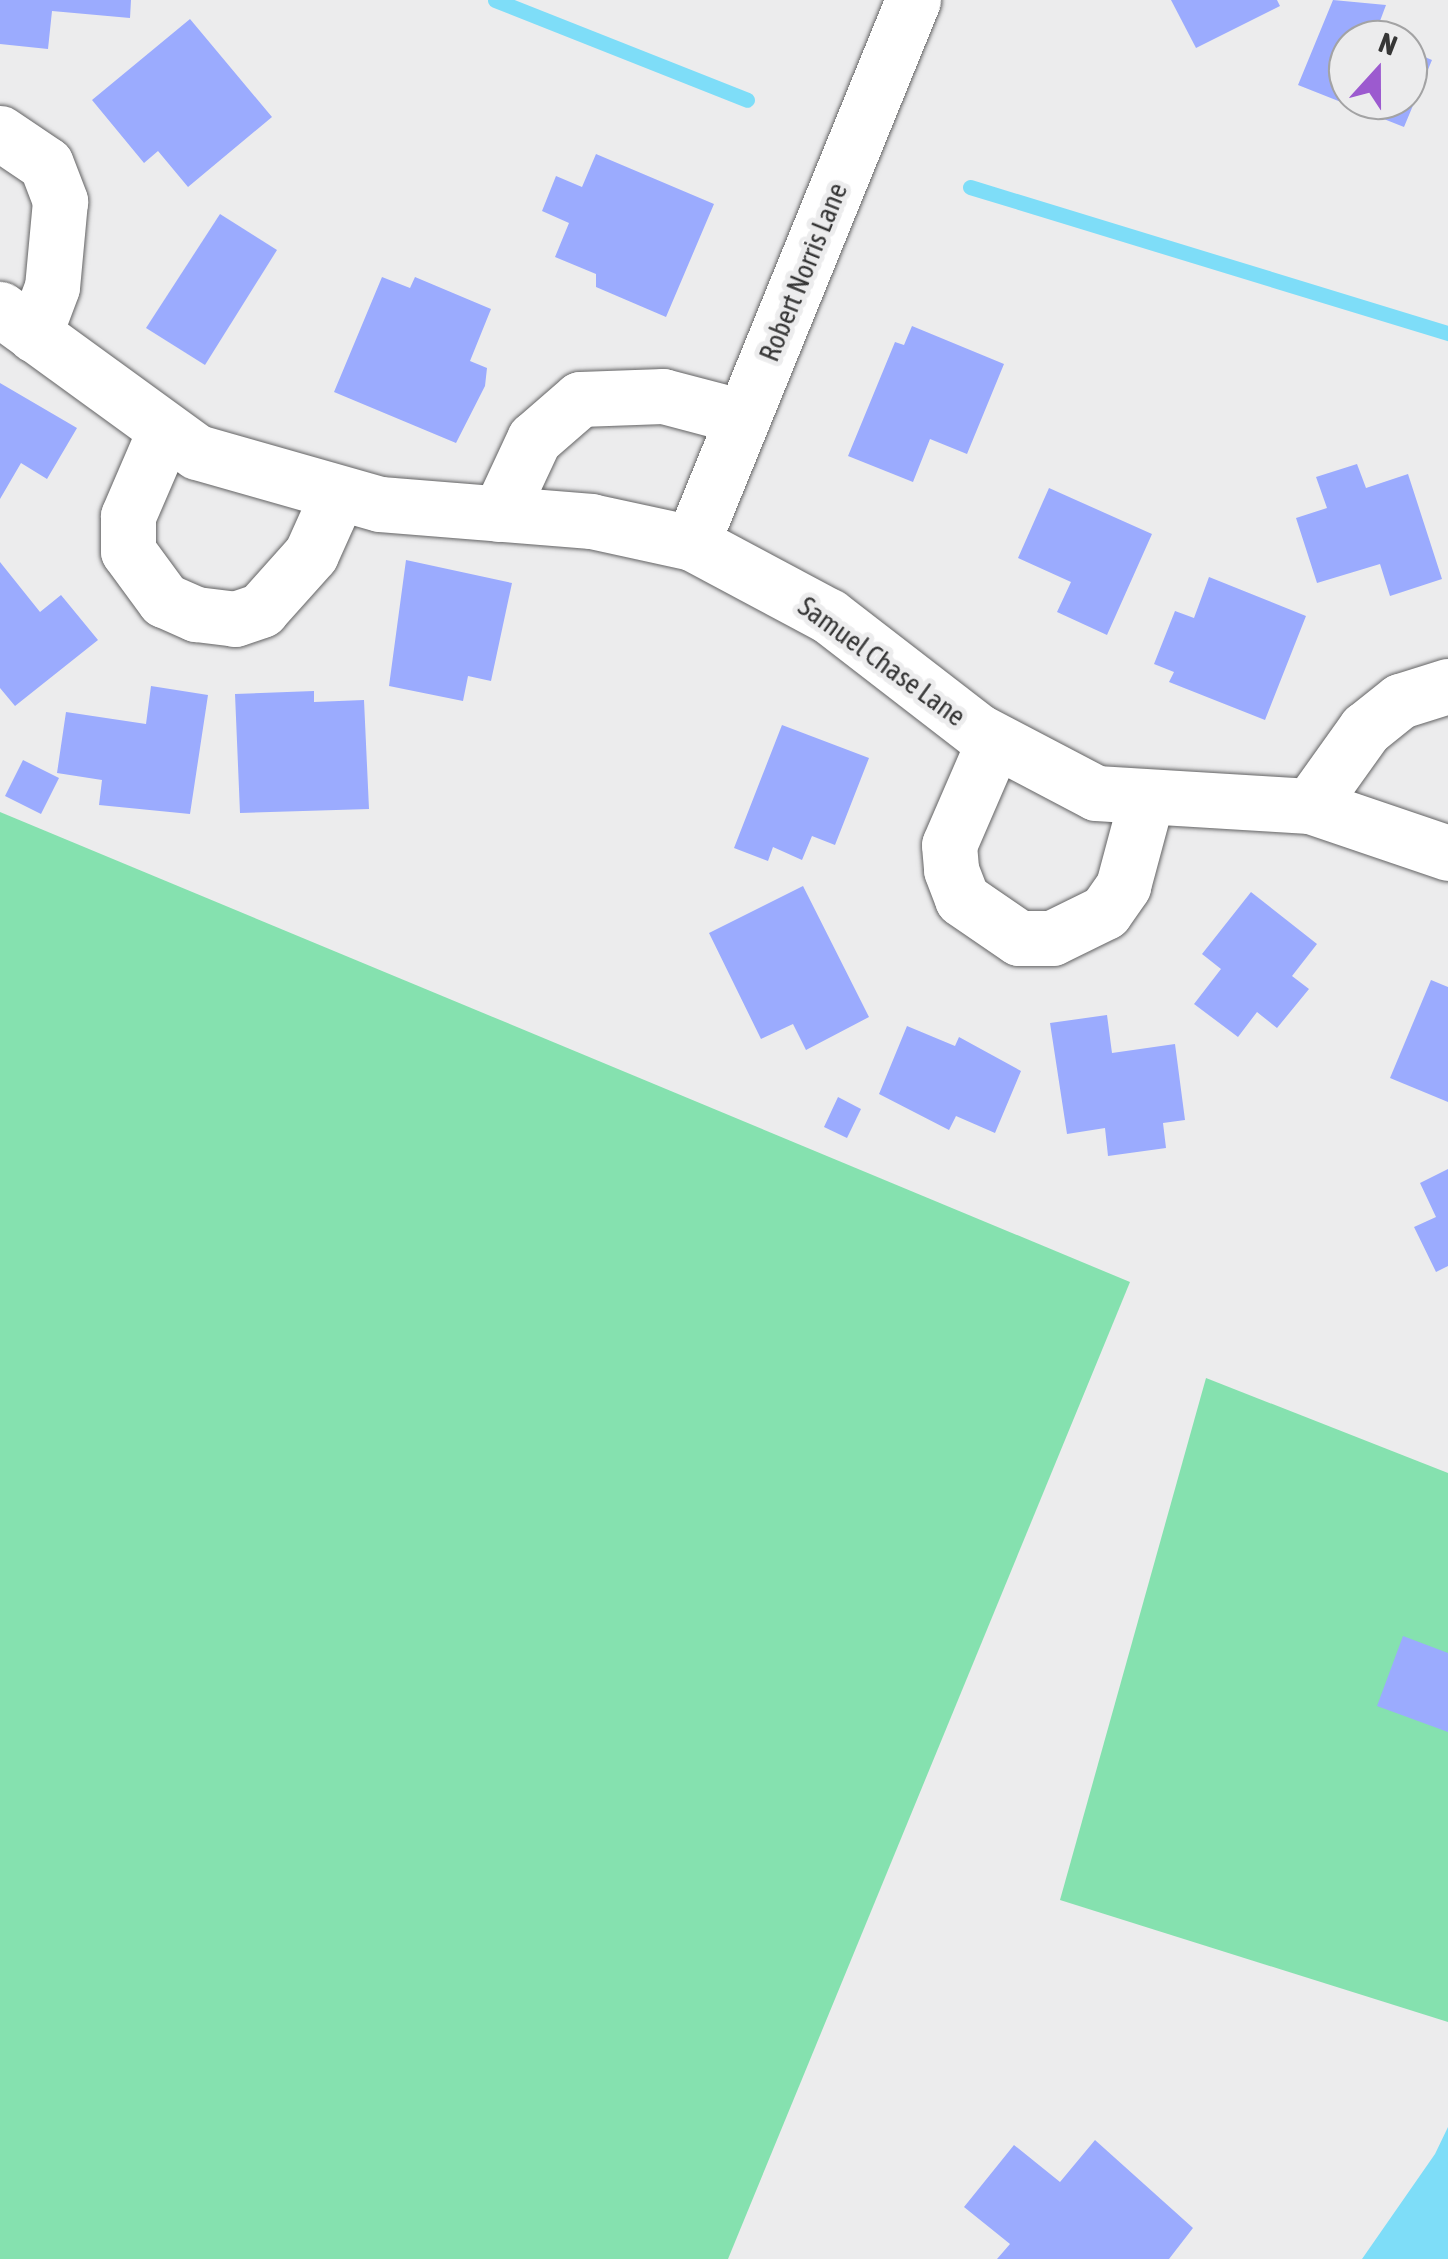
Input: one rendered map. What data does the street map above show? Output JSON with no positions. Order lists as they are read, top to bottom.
{
  "streets": {
    "street": ["Robert Norris Lane", "Samuel Chase Lane"]
  },
  "crossings": [
    ["Robert Norris Lane", "Samuel Chase Lane"]
  ],
  "north": "top"
}
